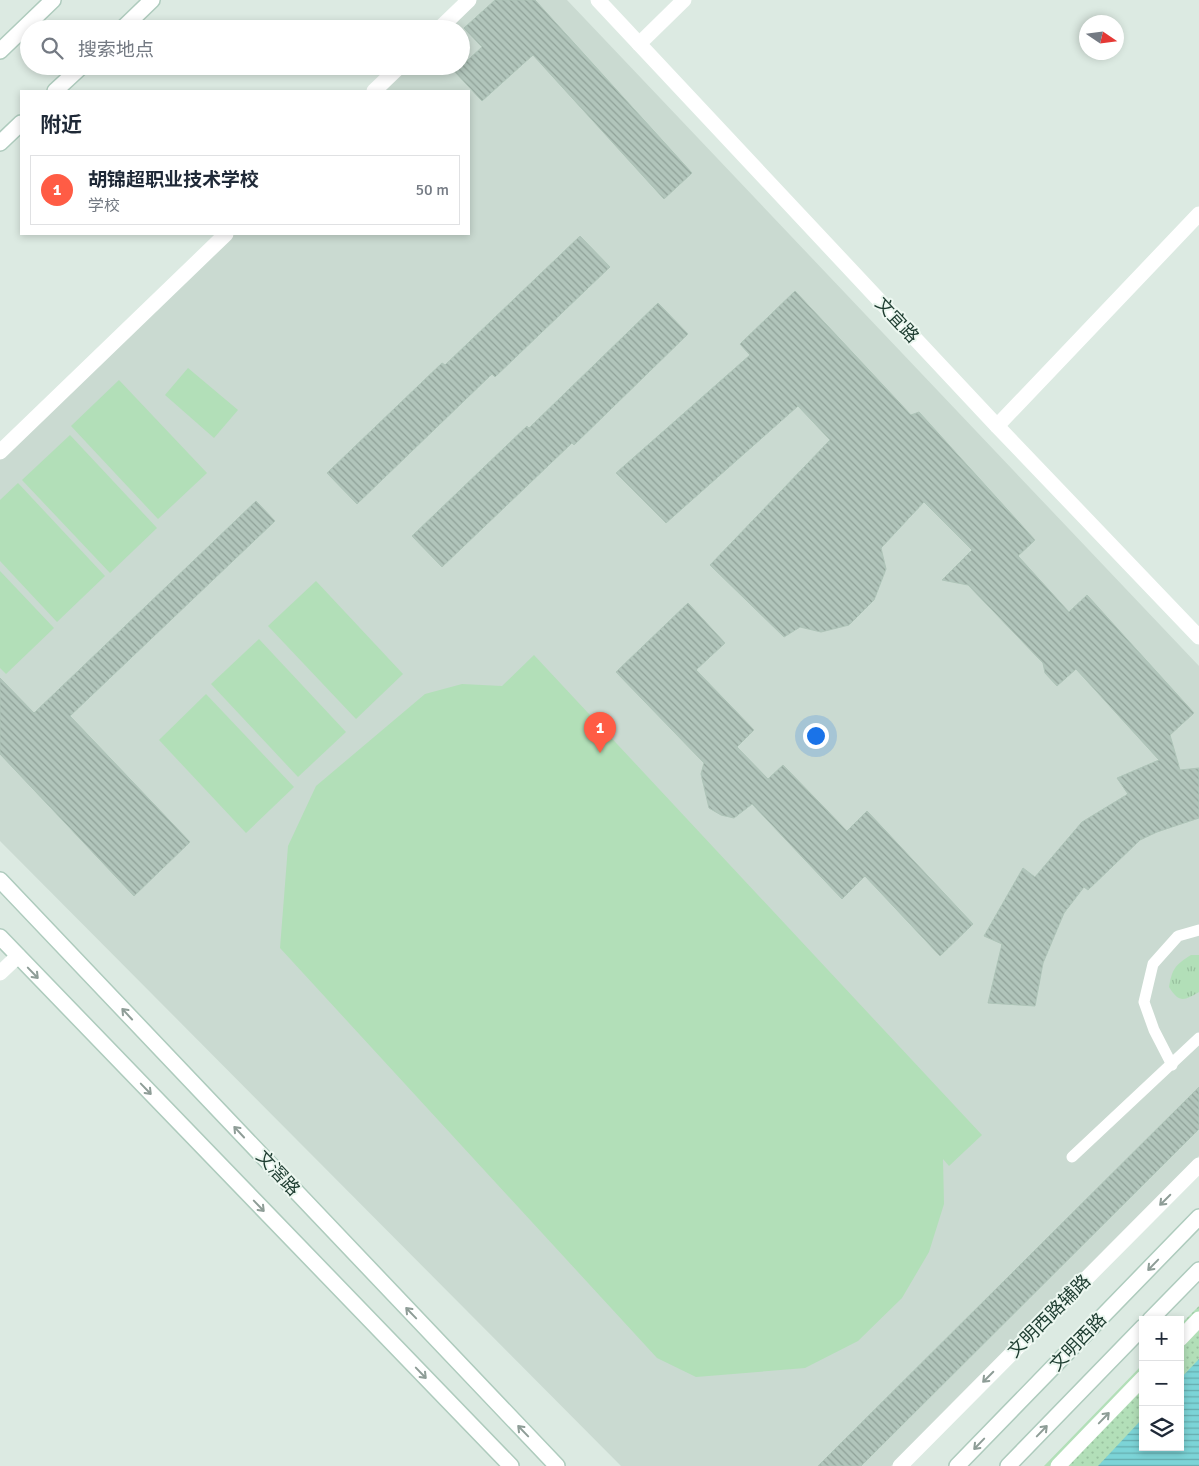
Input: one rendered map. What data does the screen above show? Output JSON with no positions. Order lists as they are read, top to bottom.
{
  "streets": {
    "street": [
      "文宜路",
      "文滘路",
      "文明西路辅路",
      "文明西路"
    ]
  },
  "north": "right",
  "page": {
    "search": "搜索地点",
    "heading": "附近",
    "list": [
      {
        "mark": "1",
        "name": "胡锦超职业技术学校",
        "note": "学校",
        "value": "50 m"
      }
    ],
    "pins": "1",
    "map_buttons": ["+", "−"]
  }
}
